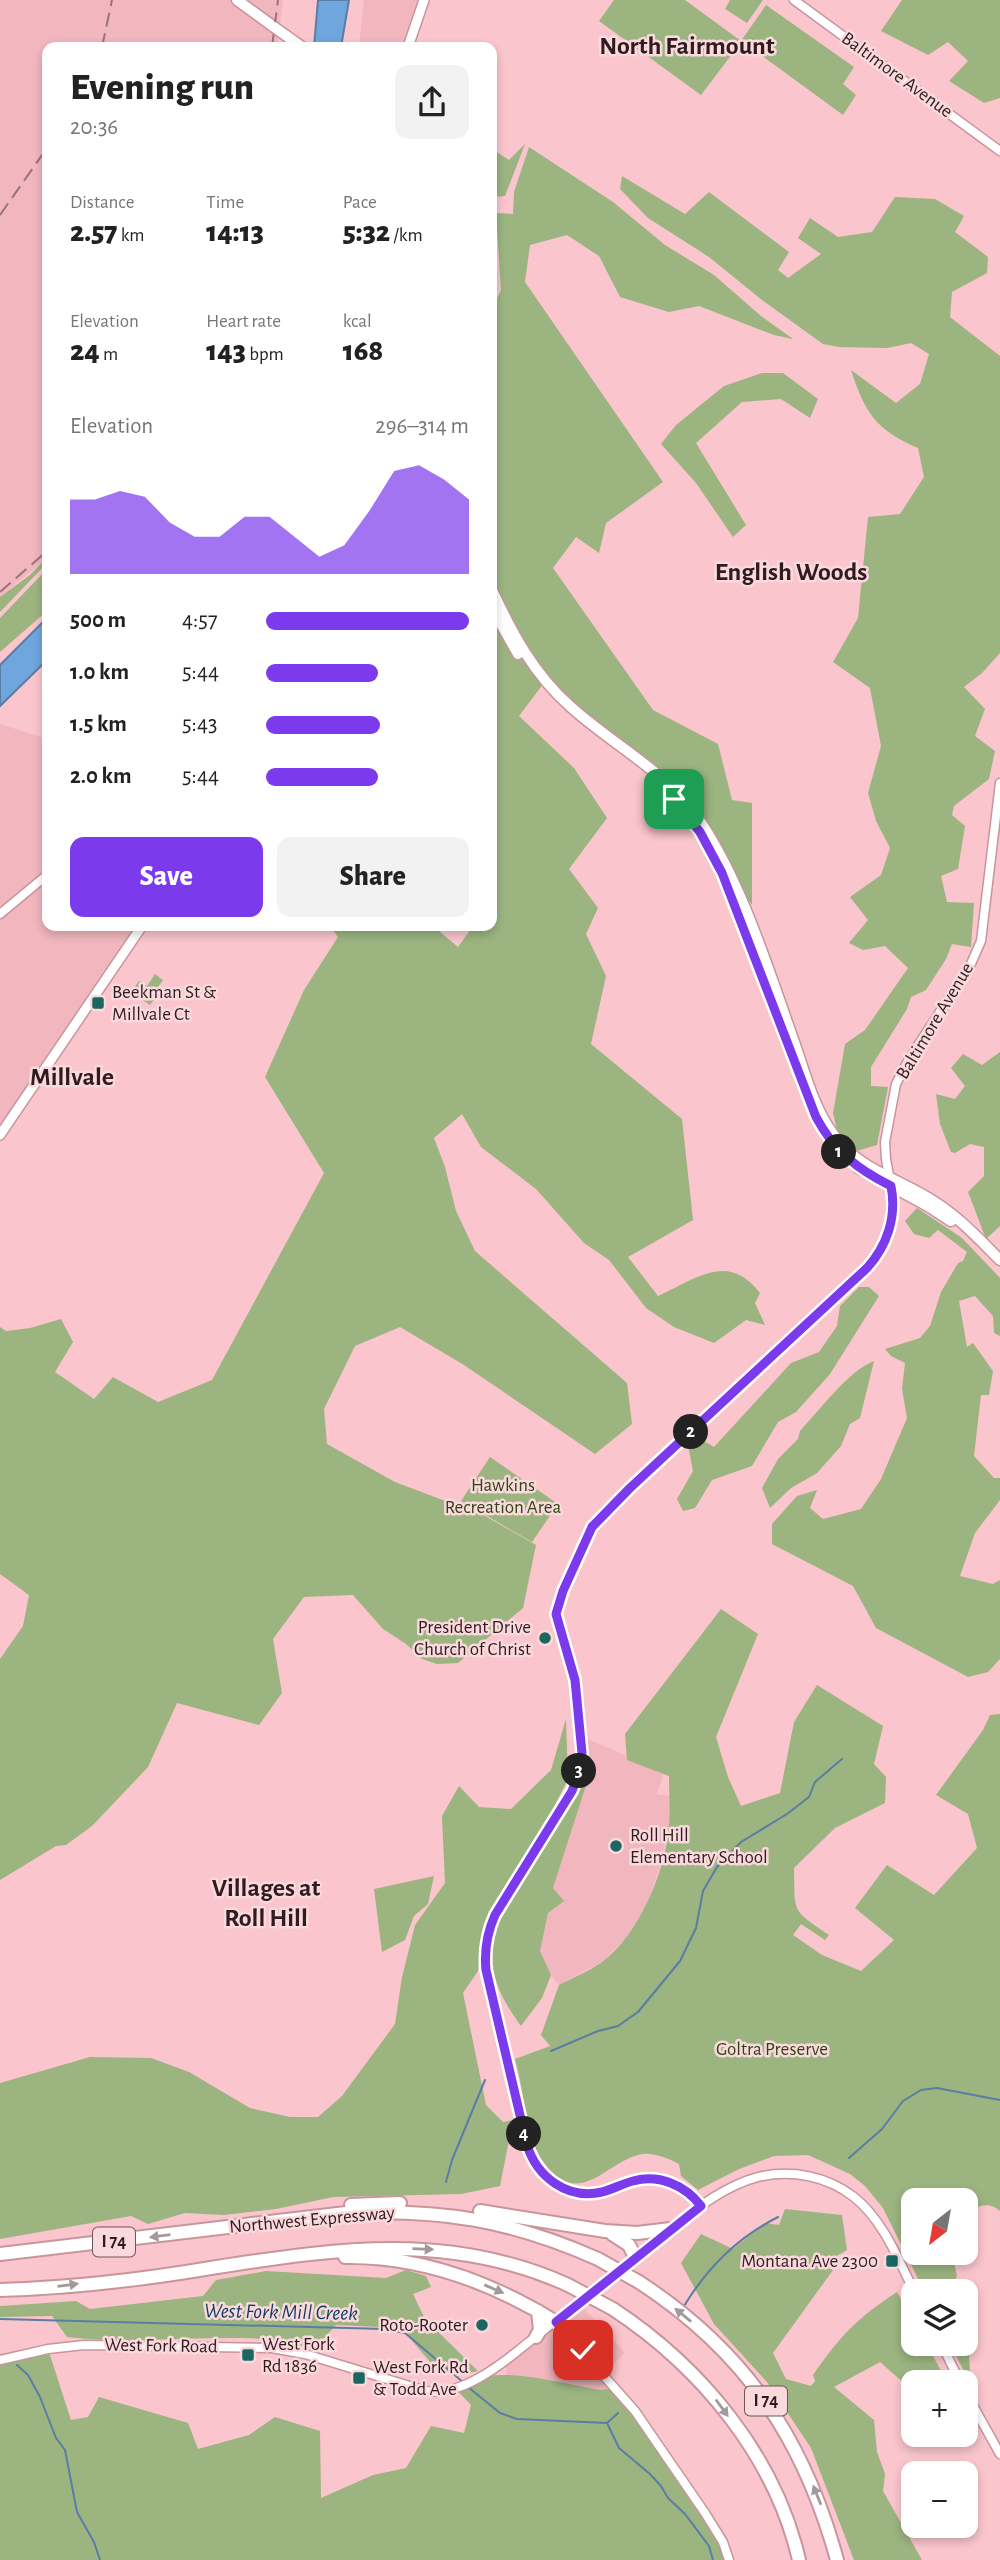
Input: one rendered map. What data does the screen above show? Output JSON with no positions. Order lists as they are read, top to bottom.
{
  "streets": {
    "highway": ["Northwest Expressway", "I 74"],
    "street": ["Baltimore Avenue", "West Fork Road"]
  },
  "crossings": [
    ["Baltimore Avenue", "West Fork Road"]
  ],
  "districts": [
    "North Fairmount",
    "English Woods",
    "Millvale",
    "Villages at Roll Hill"
  ],
  "water": ["West Fork Mill Creek"],
  "parks": ["Hawkins Recreation Area", "Goltra Preserve"],
  "places": {
    "transit": [
      "Beekman St & Millvale Ct",
      "Montana Ave 2300",
      "West Fork Rd 1836",
      "West Fork Rd & Todd Ave"
    ],
    "other": ["President Drive Church of Christ", "Roll Hill Elementary School", "Roto-Rooter"]
  },
  "north": "bottom left",
  "page": {
    "heading": ["Evening run", "20:36"],
    "stats": [
      ["Distance", "2.57 km"],
      ["Time", "14:13"],
      ["Pace", "5:32 /km"],
      ["Elevation", "24 m"],
      ["Heart rate", "143 bpm"],
      ["kcal", "168"]
    ],
    "chart": ["Elevation", "296–314 m"],
    "list": [
      {
        "name": "500 m",
        "note": "4:57"
      },
      {
        "name": "1.0 km",
        "note": "5:44"
      },
      {
        "name": "1.5 km",
        "note": "5:43"
      },
      {
        "name": "2.0 km",
        "note": "5:44"
      }
    ],
    "buttons": ["Save", "Share"],
    "pins": [
      "1",
      "2",
      "3",
      "4"
    ],
    "map_buttons": ["+", "−"]
  }
}
